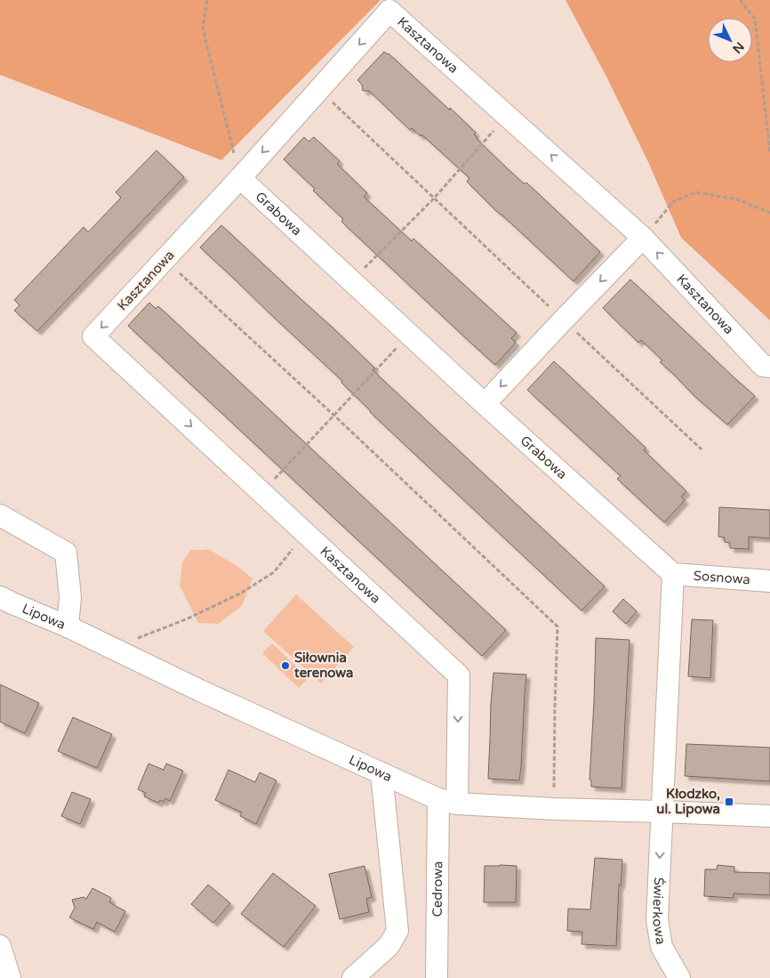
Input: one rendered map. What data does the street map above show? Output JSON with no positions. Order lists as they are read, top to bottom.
{
  "streets": {
    "street": [
      "Kasztanowa",
      "Grabowa",
      "Sosnowa",
      "Lipowa",
      "Cedrowa",
      "Świerkowa"
    ]
  },
  "crossings": [
    ["Kasztanowa", "Grabowa"],
    ["Kasztanowa", "Lipowa"],
    ["Kasztanowa", "Cedrowa"],
    ["Grabowa", "Sosnowa"],
    ["Lipowa", "Cedrowa"],
    ["Lipowa", "Świerkowa"]
  ],
  "one_way": ["Świerkowa"],
  "places": {
    "other": ["Siłownia terenowa"],
    "transit": ["Kłodzko, ul. Lipowa"]
  },
  "north": "bottom right"
}
